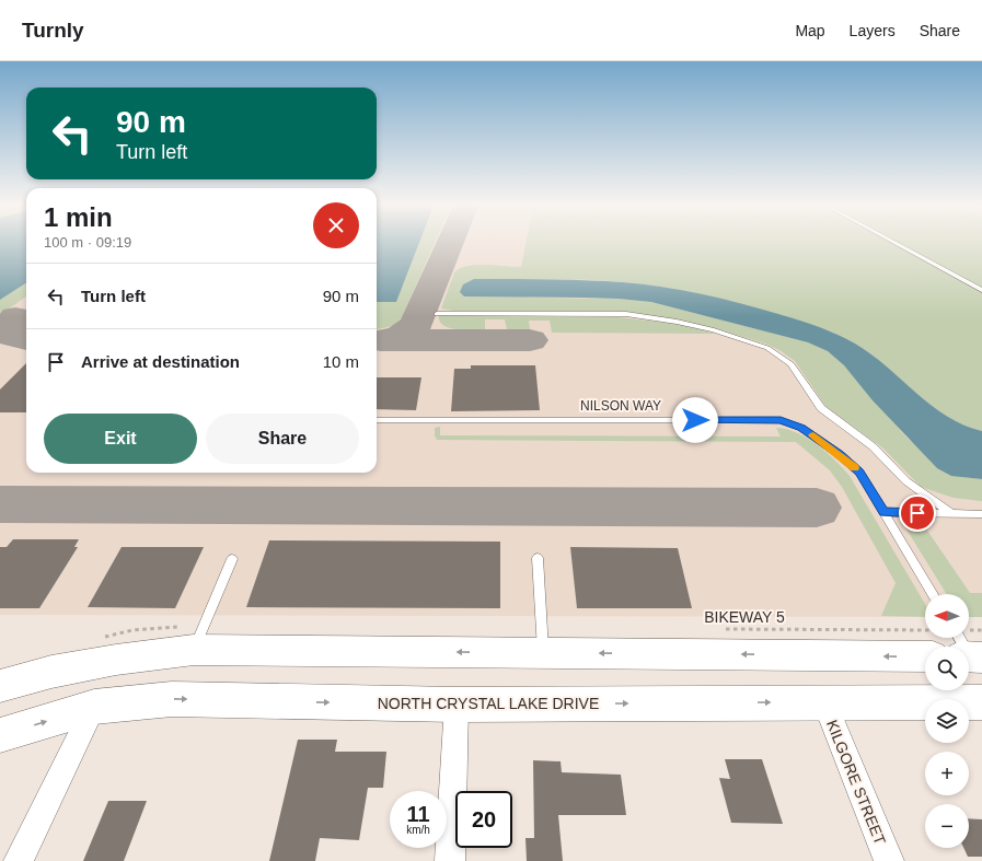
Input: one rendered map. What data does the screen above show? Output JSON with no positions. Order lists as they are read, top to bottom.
{
  "streets": {
    "main road": ["NORTH CRYSTAL LAKE DRIVE"],
    "street": ["KILGORE STREET"],
    "lane": ["NILSON WAY"],
    "path": ["BIKEWAY 5"]
  },
  "crossings": [
    ["NORTH CRYSTAL LAKE DRIVE", "KILGORE STREET"]
  ],
  "north": "left",
  "page": {
    "header": "Turnly",
    "nav": ["Map", "Layers", "Share"],
    "turn": ["90 m", "Turn left"],
    "heading": ["1 min", "100 m · 09:19"],
    "list": [
      {
        "name": "Turn left",
        "value": "90 m"
      },
      {
        "name": "Arrive at destination",
        "value": "10 m"
      }
    ],
    "buttons": ["Exit", "Share"],
    "map_buttons": ["+", "−"],
    "speed": "11 km/h",
    "limit": "20"
  }
}
